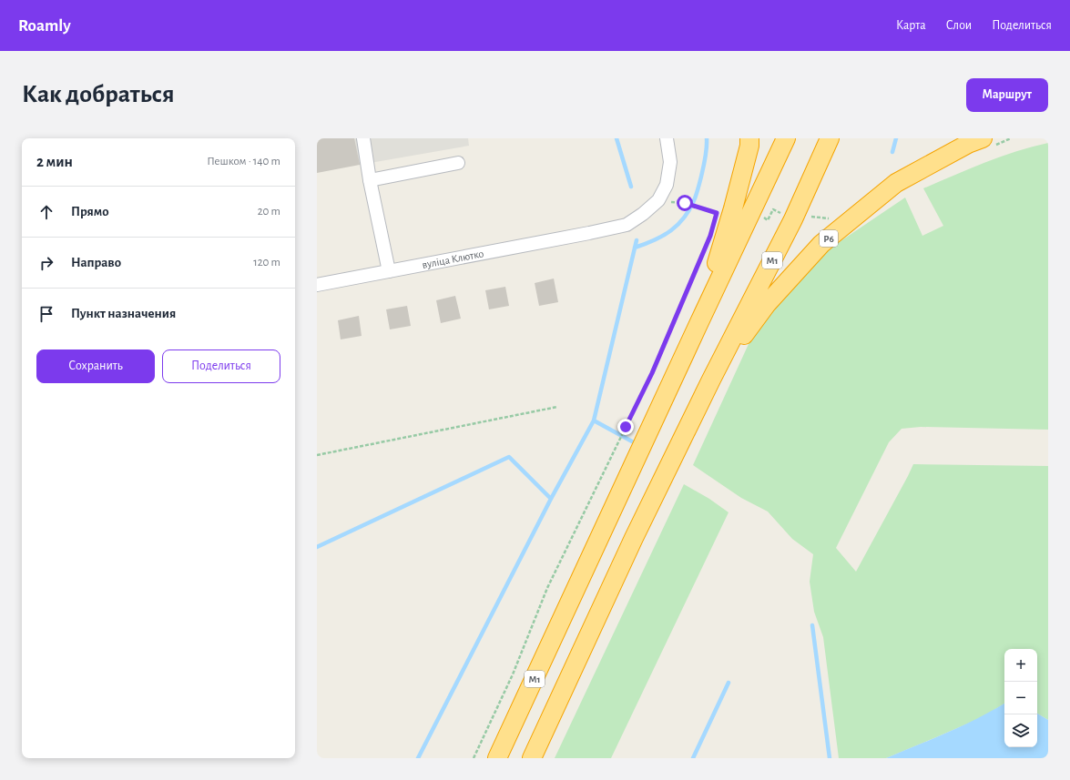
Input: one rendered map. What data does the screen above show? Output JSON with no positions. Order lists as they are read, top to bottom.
{
  "streets": {
    "highway": ["Р6", "М1"],
    "street": ["вуліца Клютко"]
  },
  "crossings": [
    ["Р6", "М1"]
  ],
  "page": {
    "header": "Roamly",
    "nav": ["Карта", "Слои", "Поделиться"],
    "buttons": [
      "Маршрут",
      ["Сохранить", "Поделиться"]
    ],
    "title": "Как добраться",
    "heading": ["2 мин", "Пешком · 140 m"],
    "list": [
      ["Прямо", "20 m"],
      ["Направо", "120 m"],
      "Пункт назначения"
    ],
    "map_buttons": ["+", "−"]
  }
}
